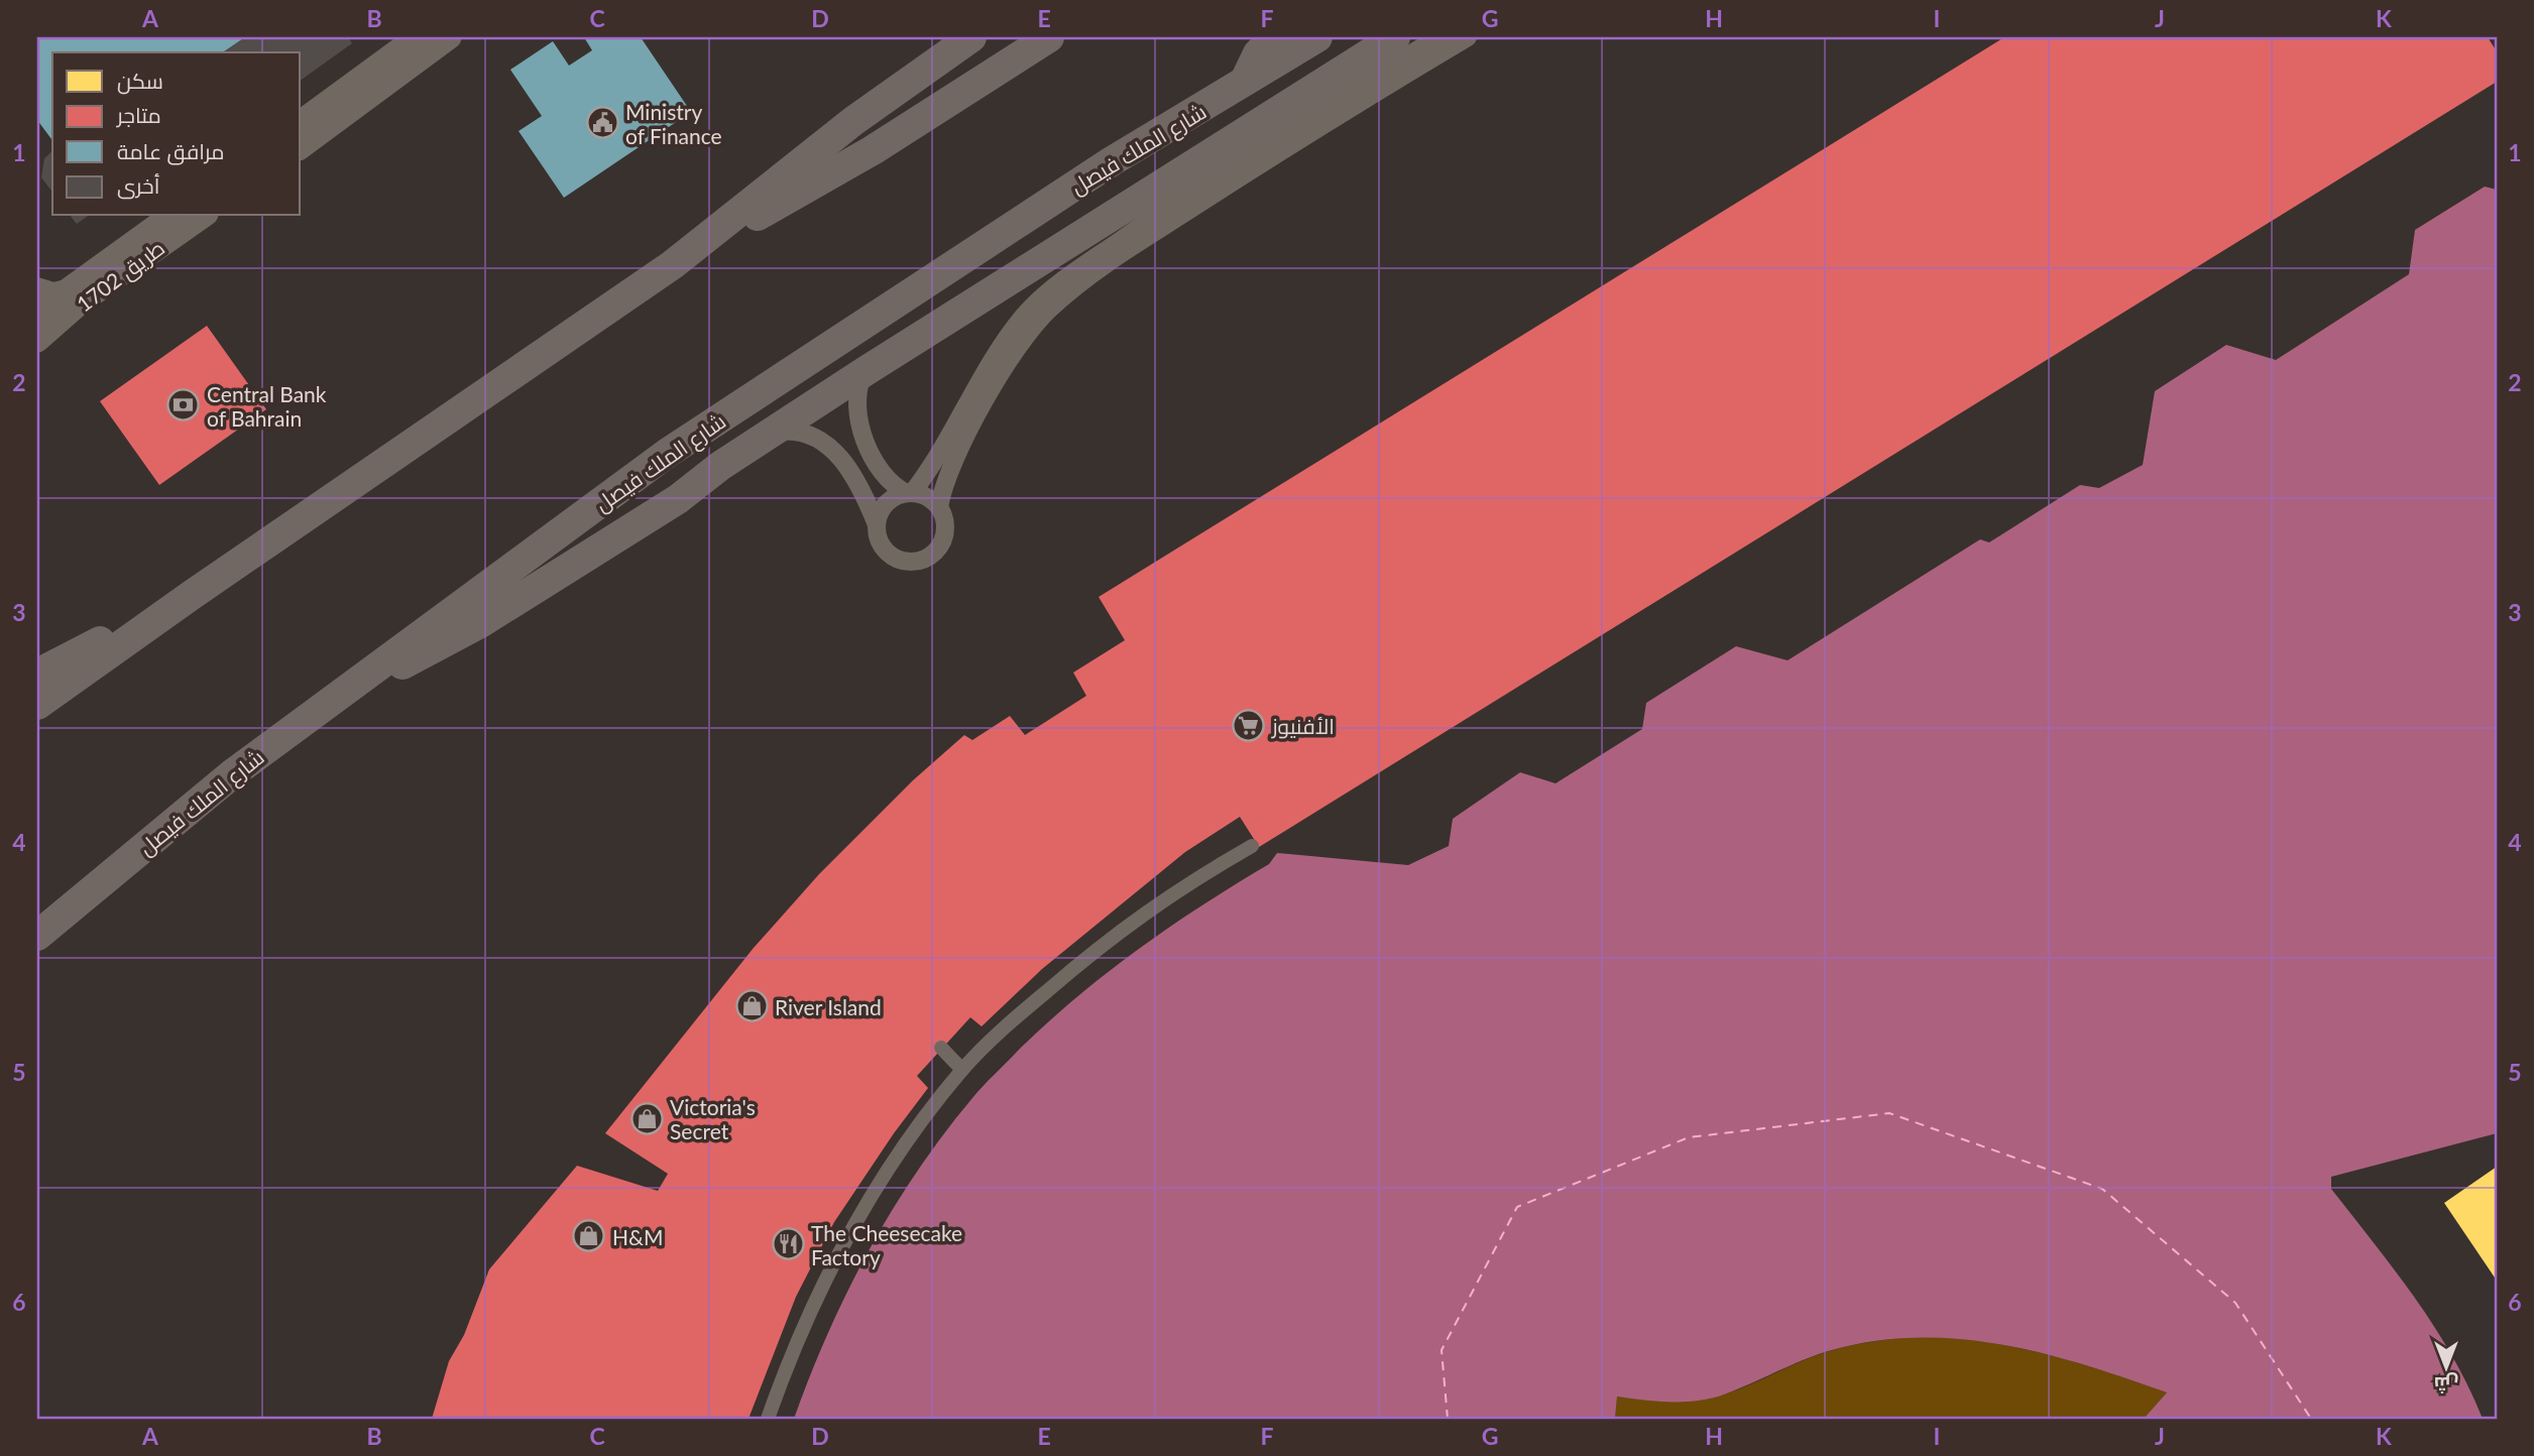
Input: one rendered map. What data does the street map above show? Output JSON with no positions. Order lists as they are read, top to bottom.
{
  "streets": {
    "highway": ["شارع الملك فيصل"],
    "street": ["طريق 1702"]
  },
  "places": {
    "public building": ["Ministry of Finance"],
    "bank": ["Central Bank of Bahrain"],
    "supermarket": ["الأفنيوز"],
    "shop": ["River Island", "Victoria's Secret", "H&M"],
    "restaurant": ["The Cheesecake Factory"]
  },
  "legend": [
    "سكن",
    "متاجر",
    "مرافق عامة",
    "أخرى"
  ],
  "north": "bottom",
  "grid": {
    "columns": [
      "A",
      "B",
      "C",
      "D",
      "E",
      "F",
      "G",
      "H",
      "I",
      "J",
      "K"
    ],
    "rows": [
      "1",
      "2",
      "3",
      "4",
      "5",
      "6"
    ]
  }
}
